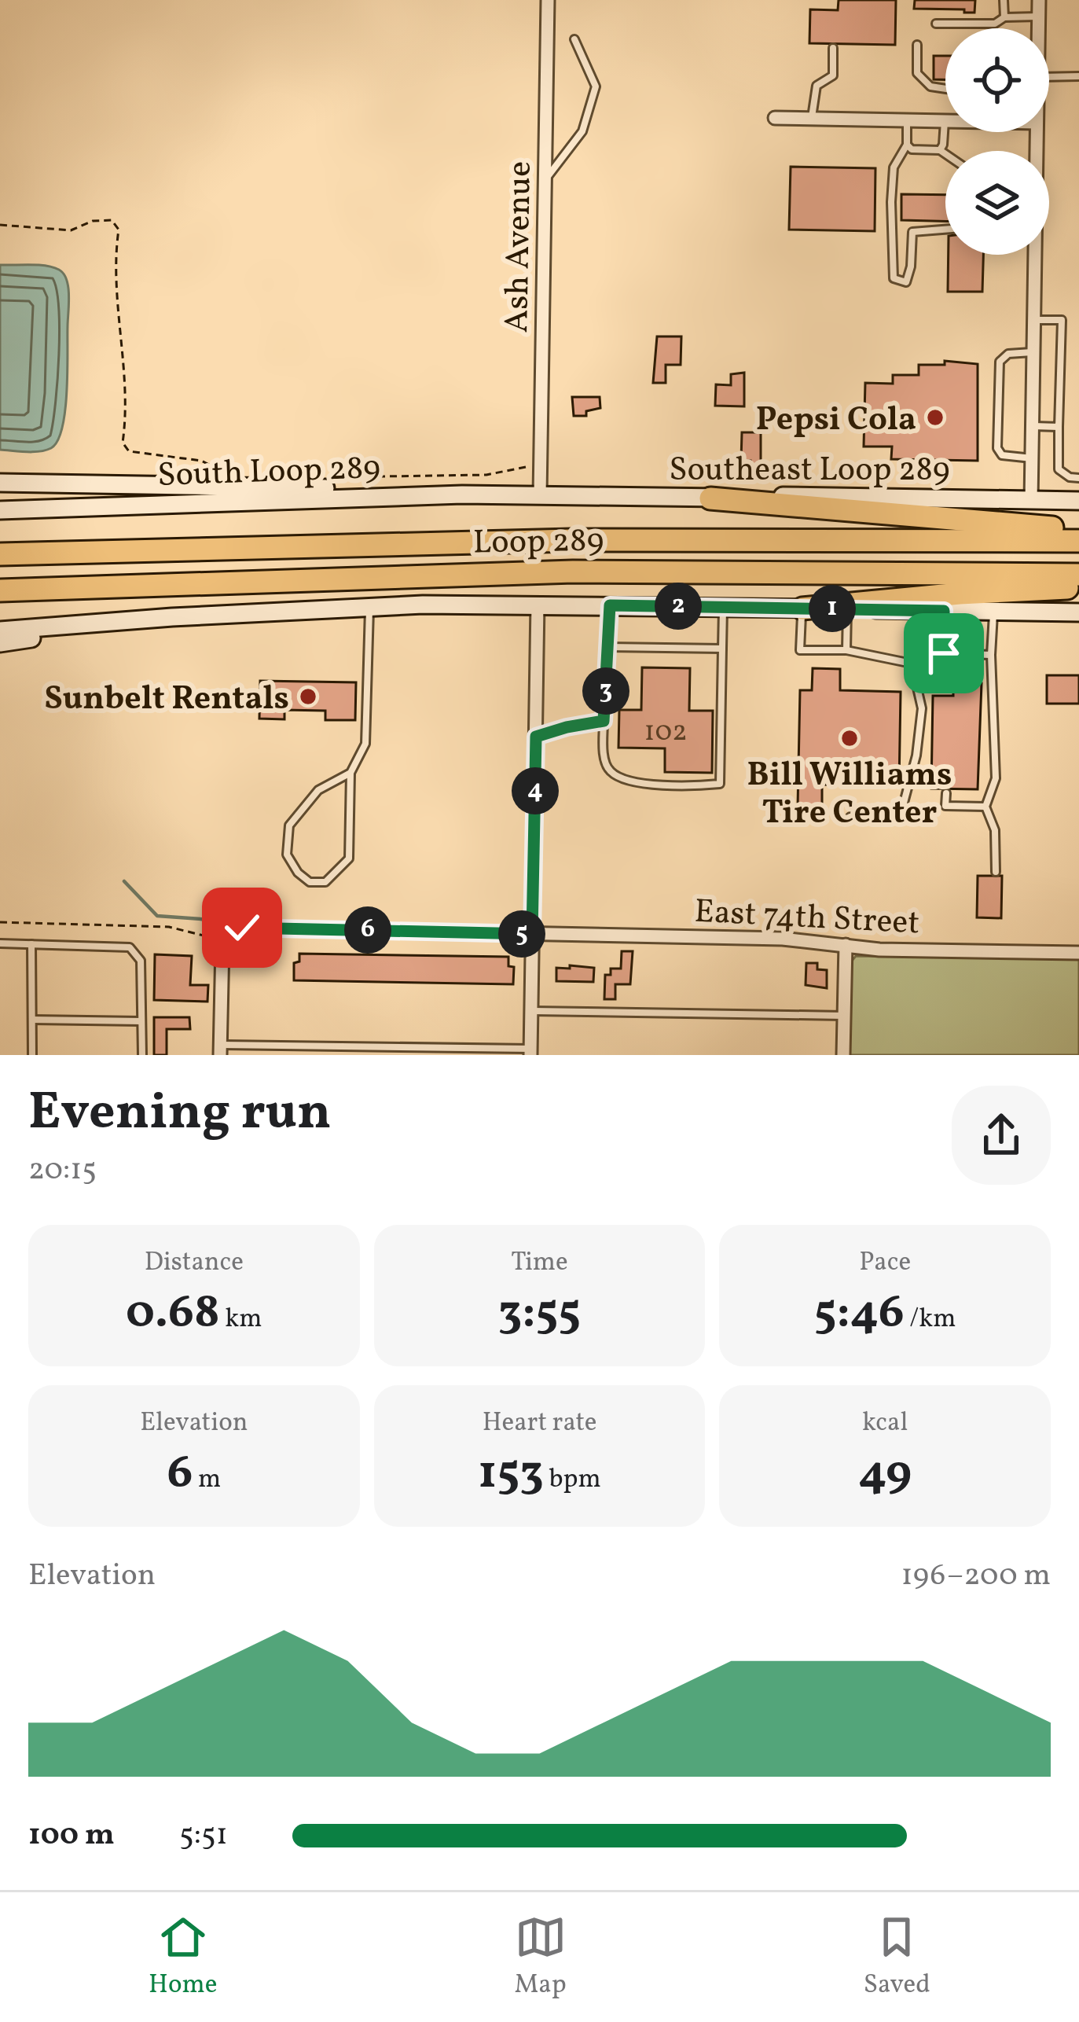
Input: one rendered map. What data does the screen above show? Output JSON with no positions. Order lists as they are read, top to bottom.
{
  "streets": {
    "highway": ["Loop 289"],
    "main road": ["Southeast Loop 289", "South Loop 289"],
    "street": ["Ash Avenue", "East 74th Street"]
  },
  "crossings": [
    ["Ash Avenue", "Southeast Loop 289"],
    ["Ash Avenue", "South Loop 289"],
    ["Southeast Loop 289", "South Loop 289"]
  ],
  "places": ["Pepsi Cola", "Sunbelt Rentals", "Bill Williams Tire Center"],
  "house_numbers": ["102"],
  "page": {
    "pins": [
      "2",
      "1",
      "3",
      "4",
      "6",
      "5"
    ],
    "heading": ["Evening run", "20:15"],
    "stats": [
      ["Distance", "0.68 km"],
      ["Time", "3:55"],
      ["Pace", "5:46 /km"],
      ["Elevation", "6 m"],
      ["Heart rate", "153 bpm"],
      ["kcal", "49"]
    ],
    "chart": ["Elevation", "196–200 m"],
    "list": [
      {
        "name": "100 m",
        "note": "5:51"
      }
    ],
    "tabs": ["Home", "Map", "Saved"]
  }
}
